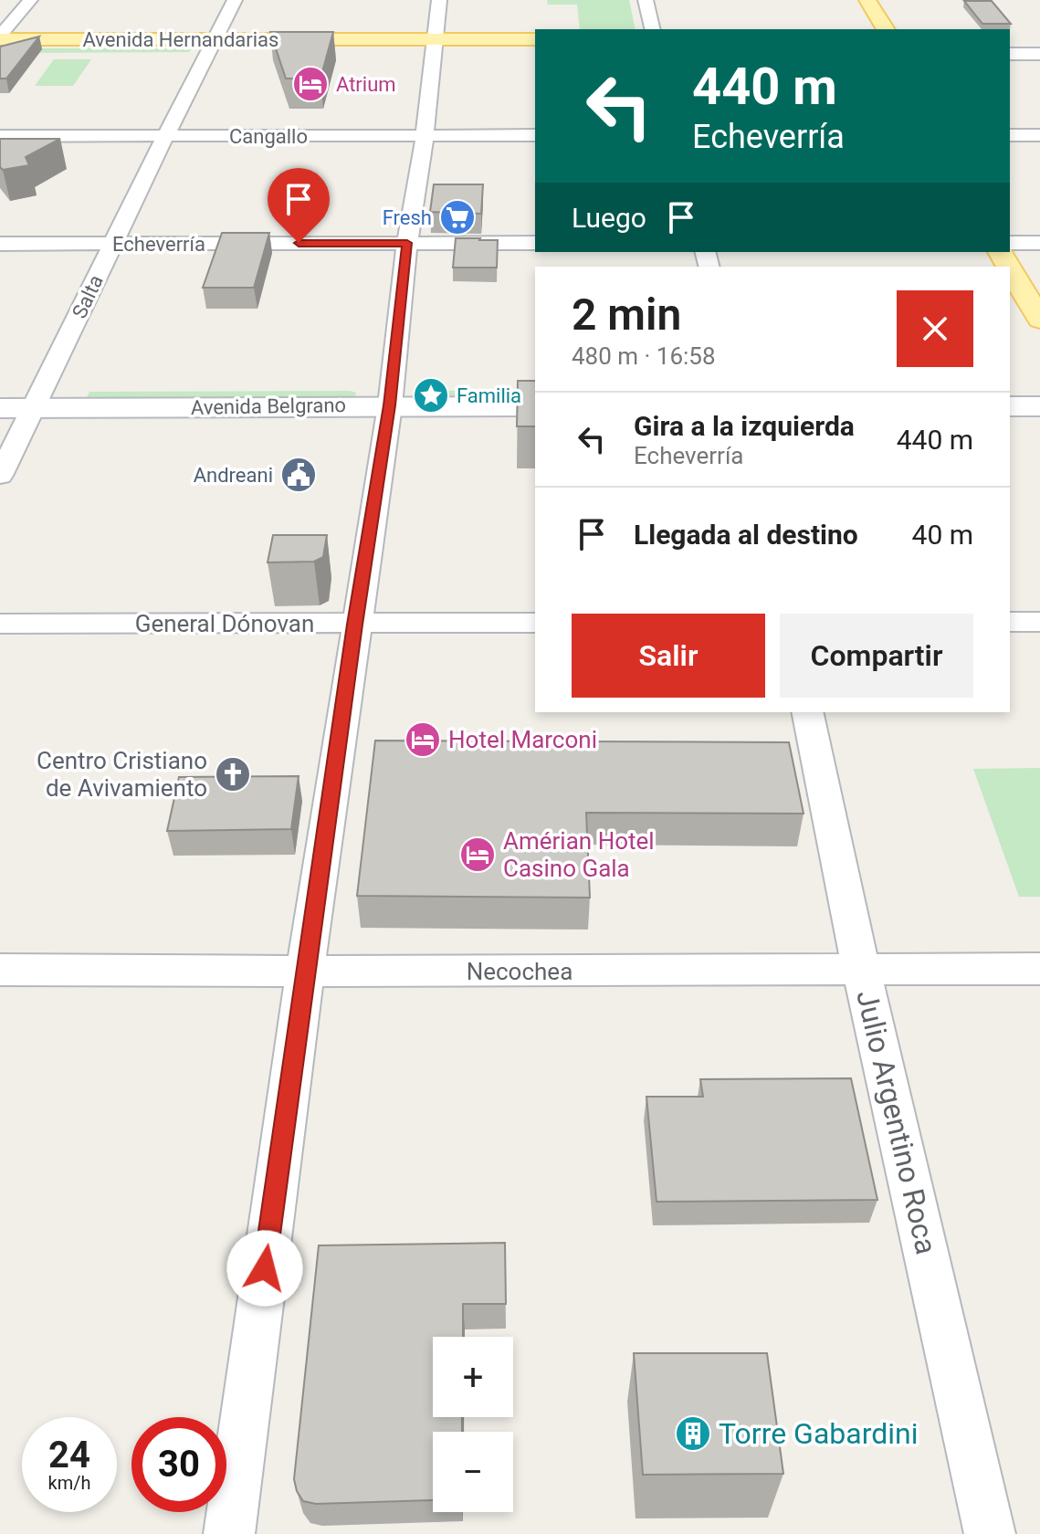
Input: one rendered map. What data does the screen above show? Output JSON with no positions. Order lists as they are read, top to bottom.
{
  "streets": {
    "main road": ["Avenida Hernandarias", "Avenida Belgrano"],
    "street": [
      "Cangallo",
      "Echeverría",
      "Salta",
      "General Dónovan",
      "Necochea",
      "Julio Argentino Roca"
    ]
  },
  "crossings": [
    ["Avenida Hernandarias", "Salta"],
    ["Cangallo", "Salta"],
    ["Echeverría", "Salta"],
    ["Salta", "Avenida Belgrano"],
    ["Necochea", "Julio Argentino Roca"]
  ],
  "places": {
    "hotel": ["Atrium", "Hotel Marconi", "Amérian Hotel Casino Gala"],
    "supermarket": ["Fresh"],
    "place": ["Familia"],
    "public building": ["Andreani"],
    "church": ["Centro Cristiano de Avivamiento"],
    "building": ["Torre Gabardini"]
  },
  "page": {
    "turn": ["440 m", "Echeverría"],
    "then": "Luego",
    "heading": ["2 min", "480 m · 16:58"],
    "list": [
      {
        "name": "Gira a la izquierda",
        "note": "Echeverría",
        "value": "440 m"
      },
      {
        "name": "Llegada al destino",
        "value": "40 m"
      }
    ],
    "buttons": ["Salir", "Compartir"],
    "map_buttons": ["+", "−"],
    "speed": "24 km/h",
    "limit": "30"
  }
}
